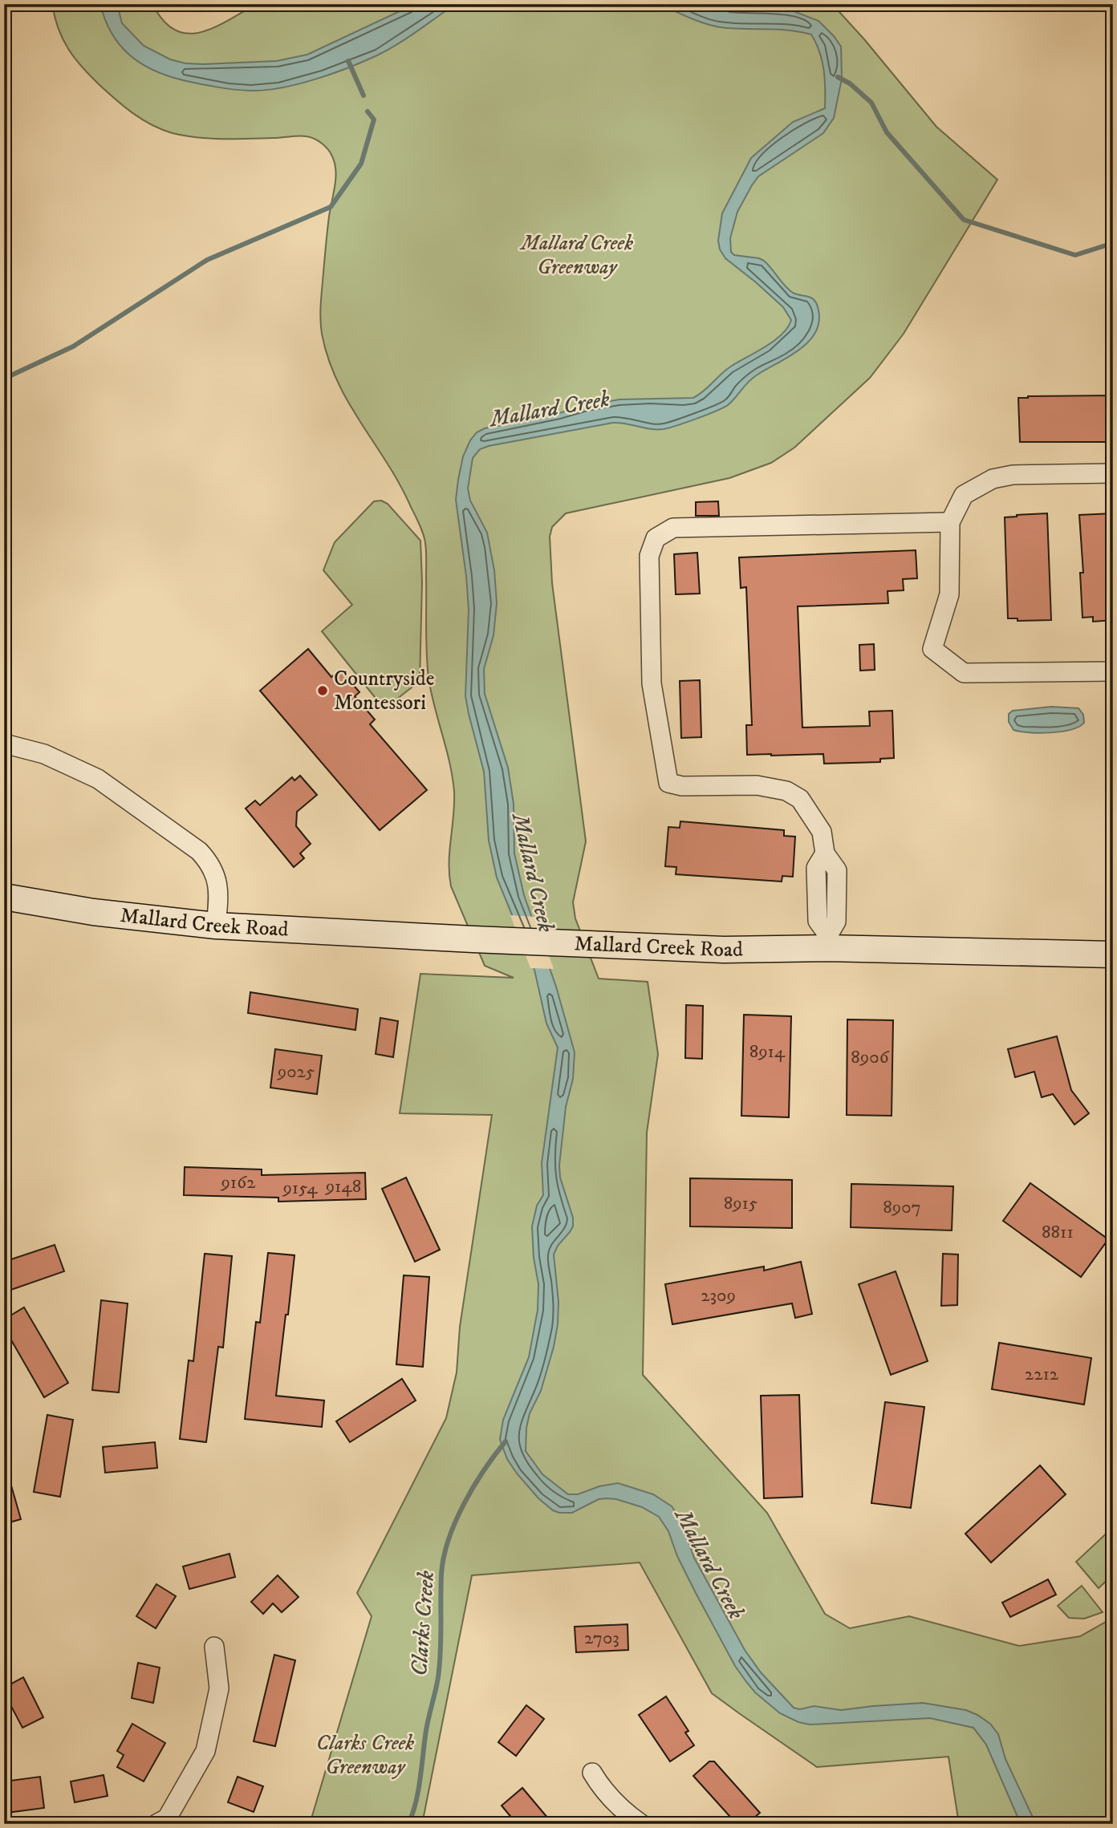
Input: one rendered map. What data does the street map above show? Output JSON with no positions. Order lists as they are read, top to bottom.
{
  "streets": {
    "main road": ["Mallard Creek Road"]
  },
  "water": ["Mallard Creek", "Clarks Creek"],
  "parks": ["Mallard Creek Greenway", "Clarks Creek Greenway"],
  "places": ["Countryside Montessori"],
  "house_numbers": [
    "8914",
    "8906",
    "9025",
    "9162",
    "9148",
    "9154",
    "8915",
    "8907",
    "8811",
    "2309",
    "2212",
    "2703"
  ]
}
